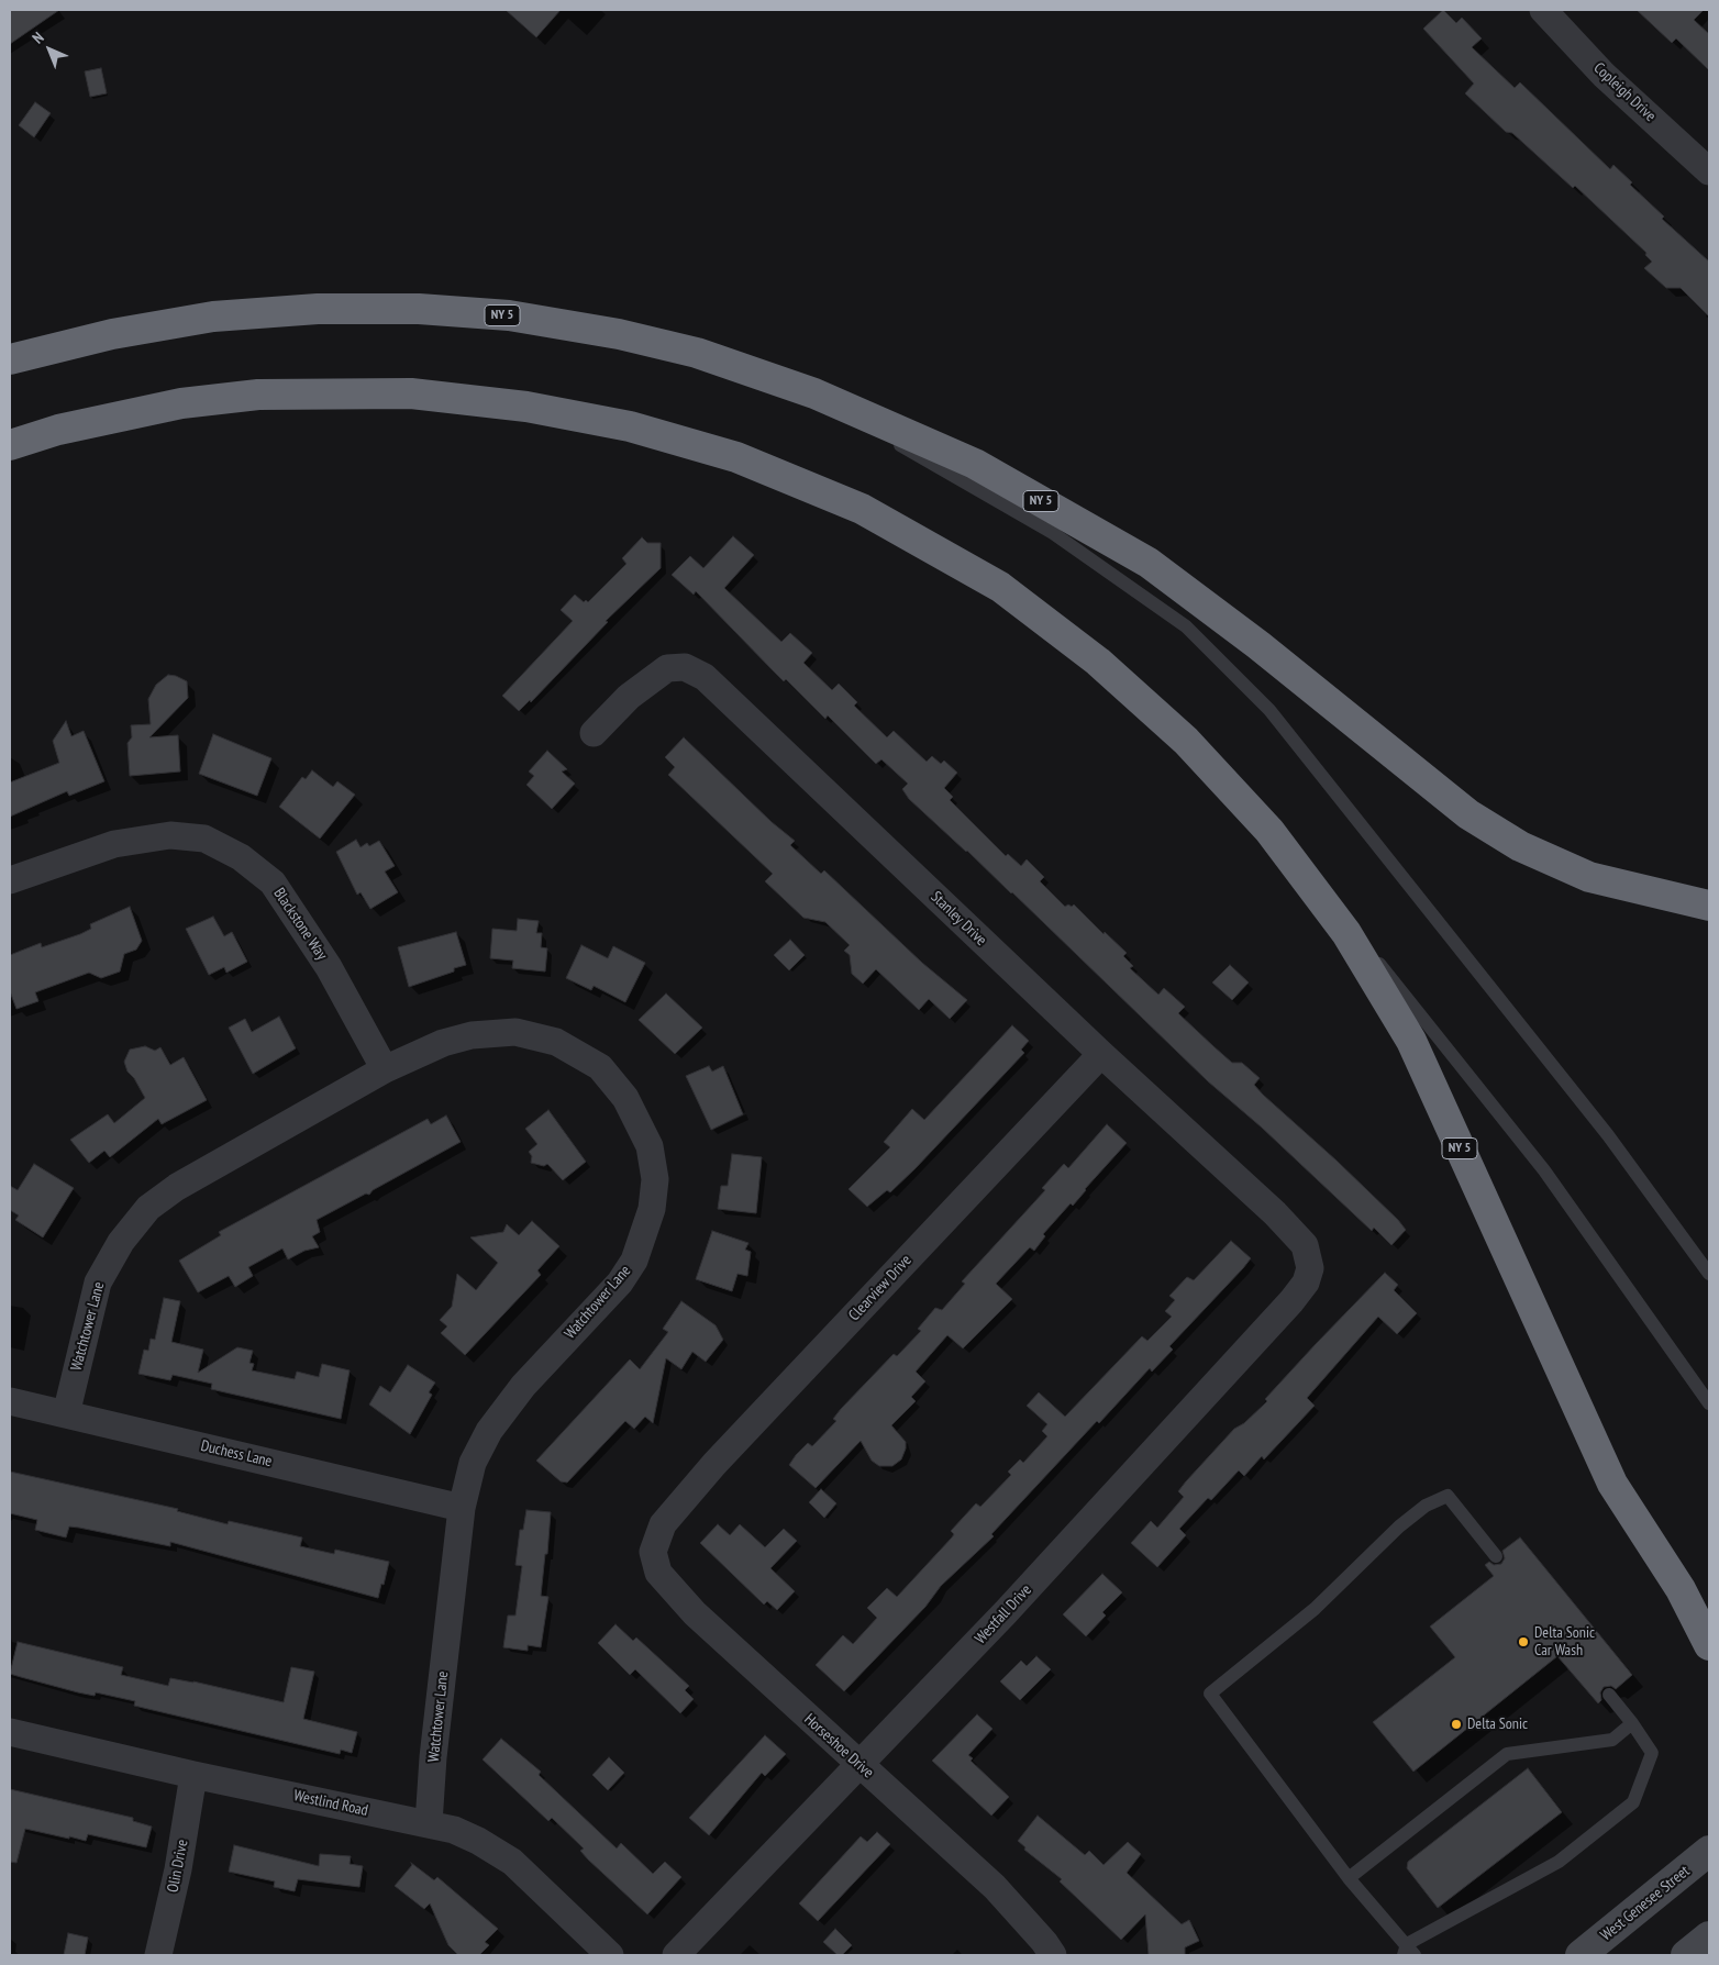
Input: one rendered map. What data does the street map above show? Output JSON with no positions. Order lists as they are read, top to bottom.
{
  "streets": {
    "highway": ["NY 5"],
    "main road": ["West Genesee Street"],
    "street": [
      "Copleigh Drive",
      "Stanley Drive",
      "Blackstone Way",
      "Clearview Drive",
      "Watchtower Lane",
      "Duchess Lane",
      "Westfall Drive",
      "Horseshoe Drive",
      "Westlind Road",
      "Olin Drive"
    ]
  },
  "crossings": [
    ["Stanley Drive", "Clearview Drive"],
    ["Stanley Drive", "Westfall Drive"],
    ["Blackstone Way", "Watchtower Lane"],
    ["Clearview Drive", "Horseshoe Drive"],
    ["Watchtower Lane", "Duchess Lane"],
    ["Watchtower Lane", "Westlind Road"],
    ["Westfall Drive", "Horseshoe Drive"],
    ["Westlind Road", "Olin Drive"]
  ],
  "places": ["Delta Sonic Car Wash", "Delta Sonic"],
  "north": "top left"
}
